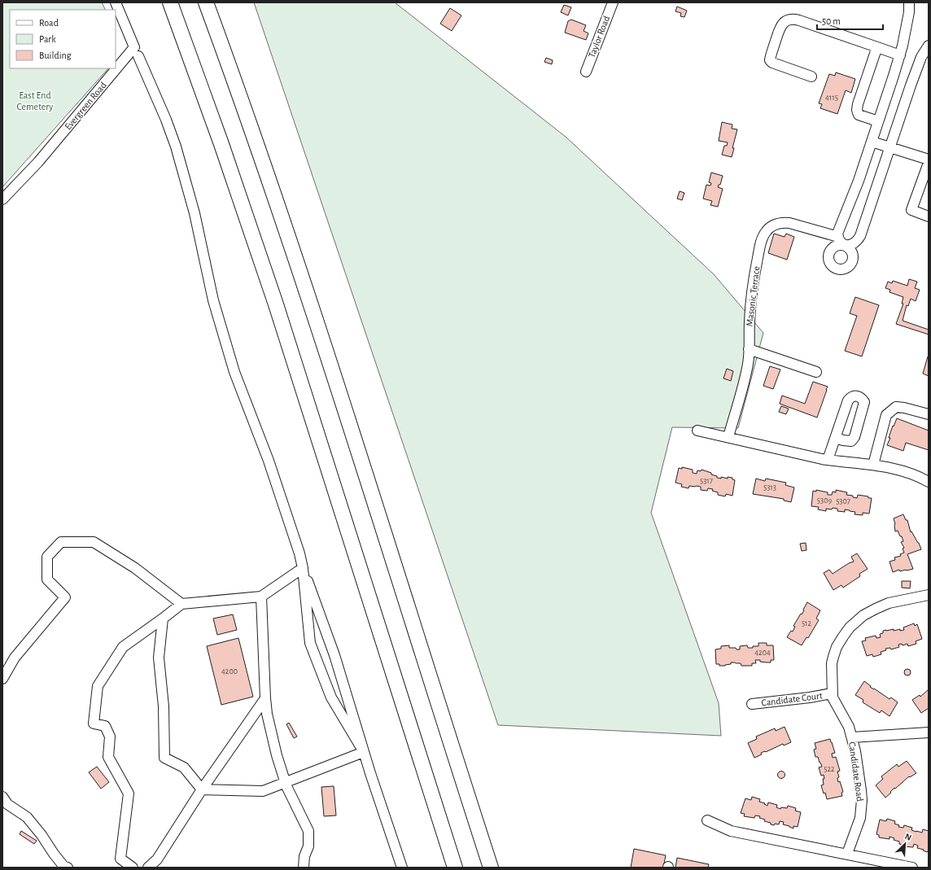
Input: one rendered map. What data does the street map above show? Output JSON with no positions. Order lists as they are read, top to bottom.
{
  "streets": {
    "street": [
      "Taylor Road",
      "Evergreen Road",
      "Masonic Terrace",
      "Candidate Court",
      "Candidate Road"
    ]
  },
  "crossings": [
    ["Candidate Court", "Candidate Road"]
  ],
  "parks": ["East End Cemetery"],
  "house_numbers": [
    "4115",
    "5317",
    "5313",
    "5309",
    "5307",
    "512",
    "4204",
    "4200",
    "522"
  ],
  "legend": ["Road", "Park", "Building"],
  "scale_bar": "50 m",
  "north": "top right"
}
